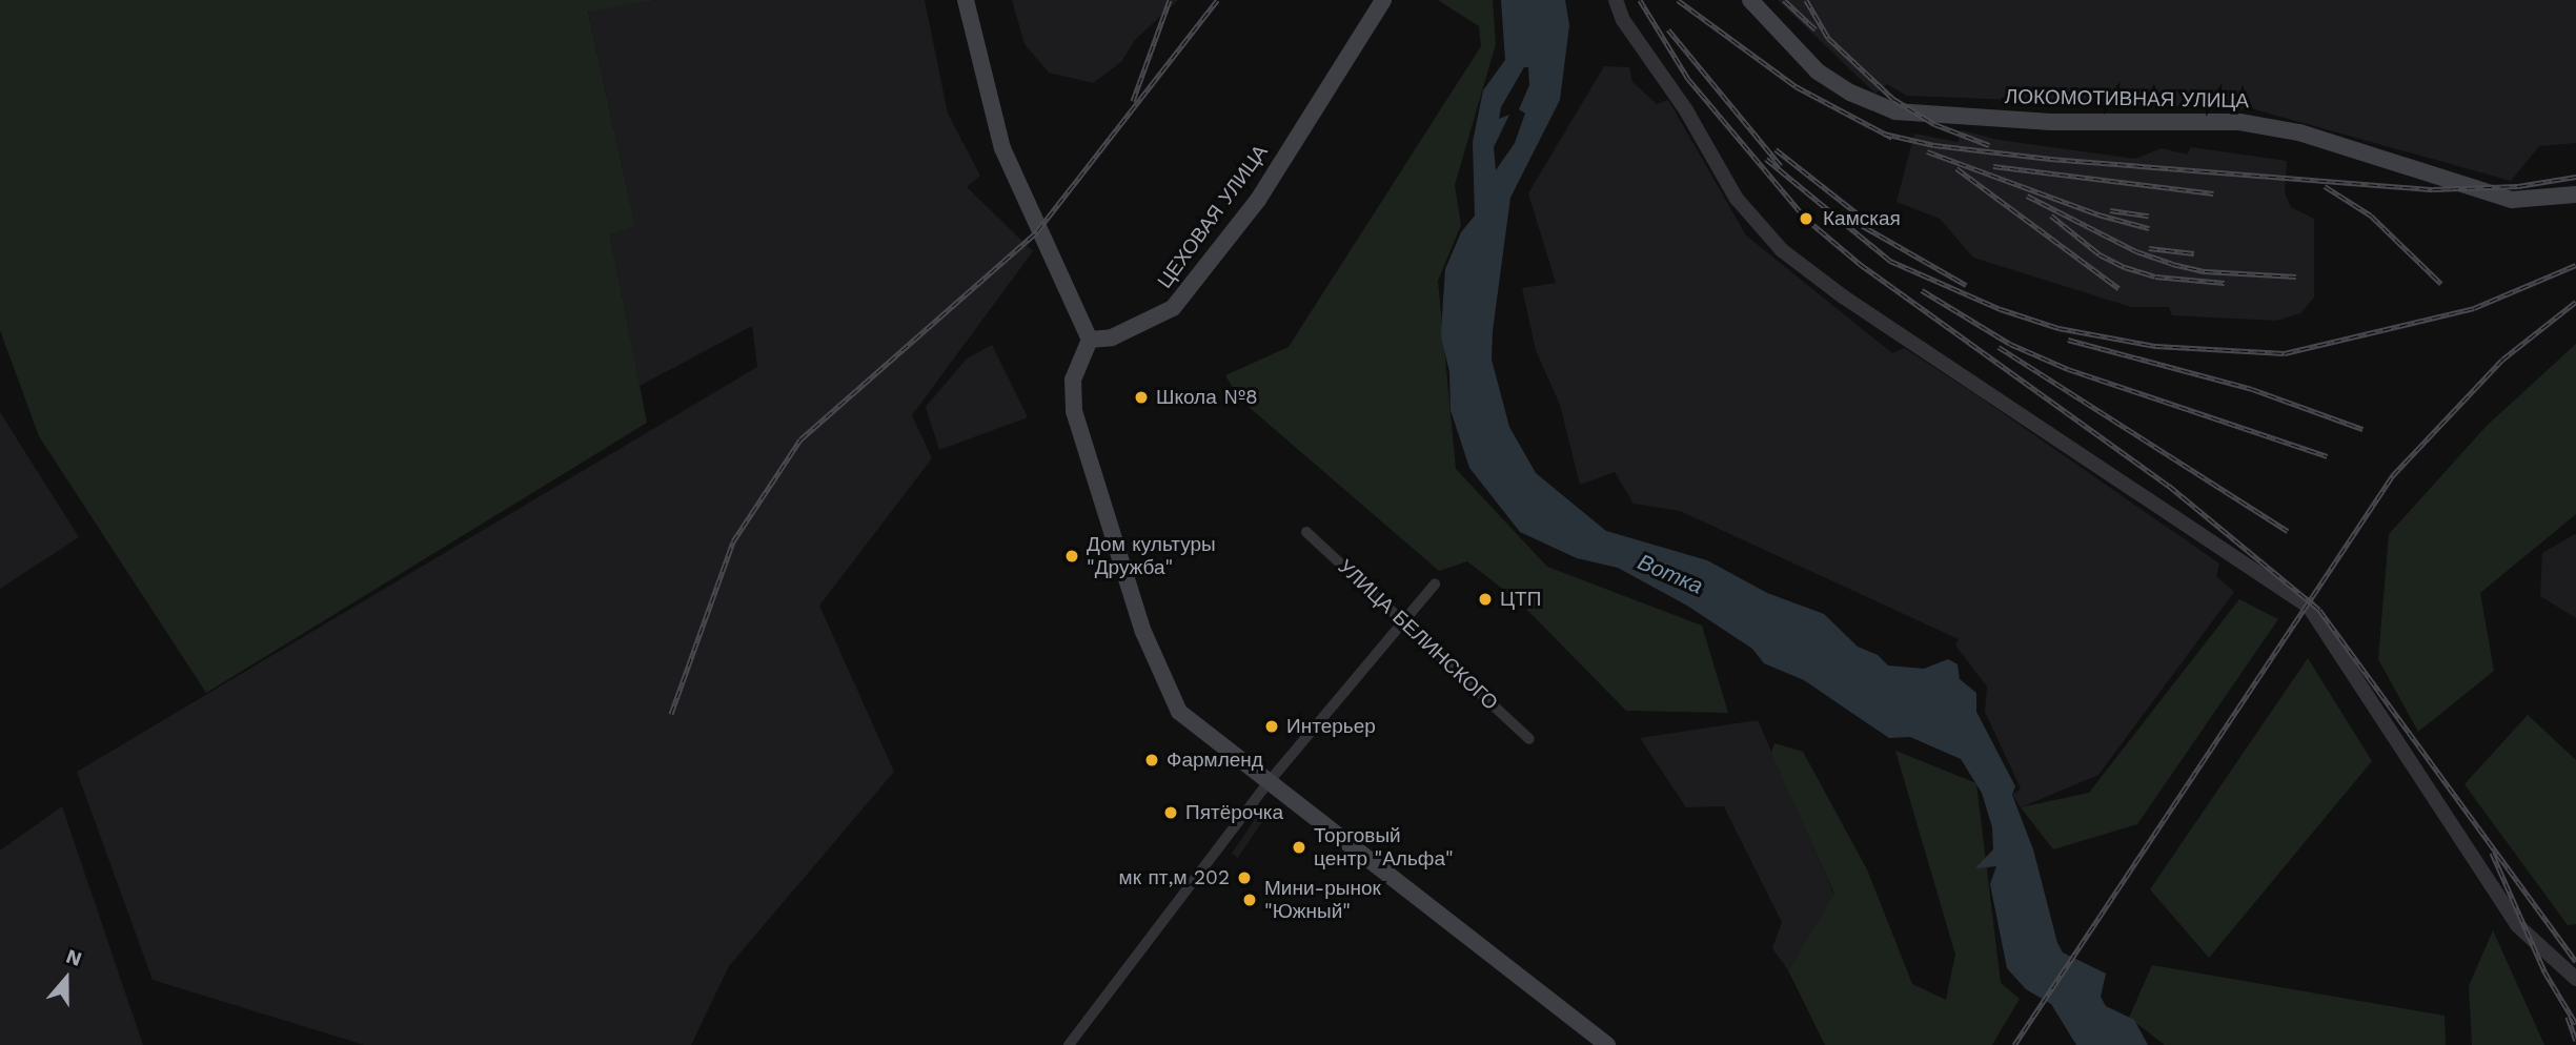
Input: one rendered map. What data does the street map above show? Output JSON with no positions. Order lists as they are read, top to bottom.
{
  "streets": {
    "main road": ["ЛОКОМОТИВНАЯ УЛИЦА", "ЦЕХОВАЯ УЛИЦА"],
    "street": ["УЛИЦА БЕЛИНСКОГО"]
  },
  "water": ["Вотка"],
  "places": [
    "Камская",
    "Школа №8",
    "Дом культуры \"Дружба\"",
    "ЦТП",
    "Интерьер",
    "Фармленд",
    "Пятёрочка",
    "Торговый центр \"Альфа\"",
    "мк пт,м 202",
    "Мини-рынок \"Южный\""
  ],
  "north": "top"
}
